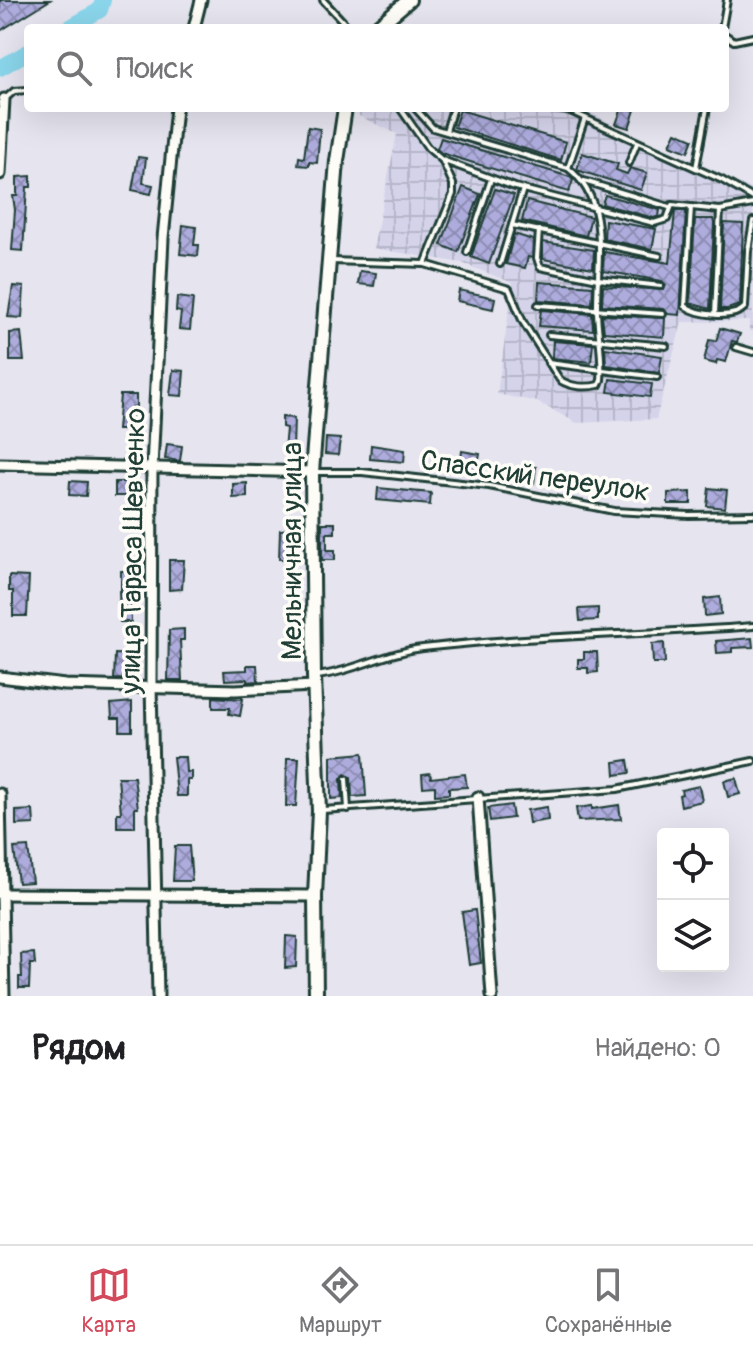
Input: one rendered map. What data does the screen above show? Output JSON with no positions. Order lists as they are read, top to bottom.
{
  "streets": {
    "main road": ["Мельничная улица"],
    "street": ["улица Тараса Шевченко"],
    "lane": ["Спасский переулок"]
  },
  "crossings": [
    ["Спасский переулок", "Мельничная улица"]
  ],
  "page": {
    "search": "Поиск",
    "heading": ["Рядом", "Найдено: 0"],
    "nav": ["Карта", "Маршрут", "Сохранённые"]
  }
}
